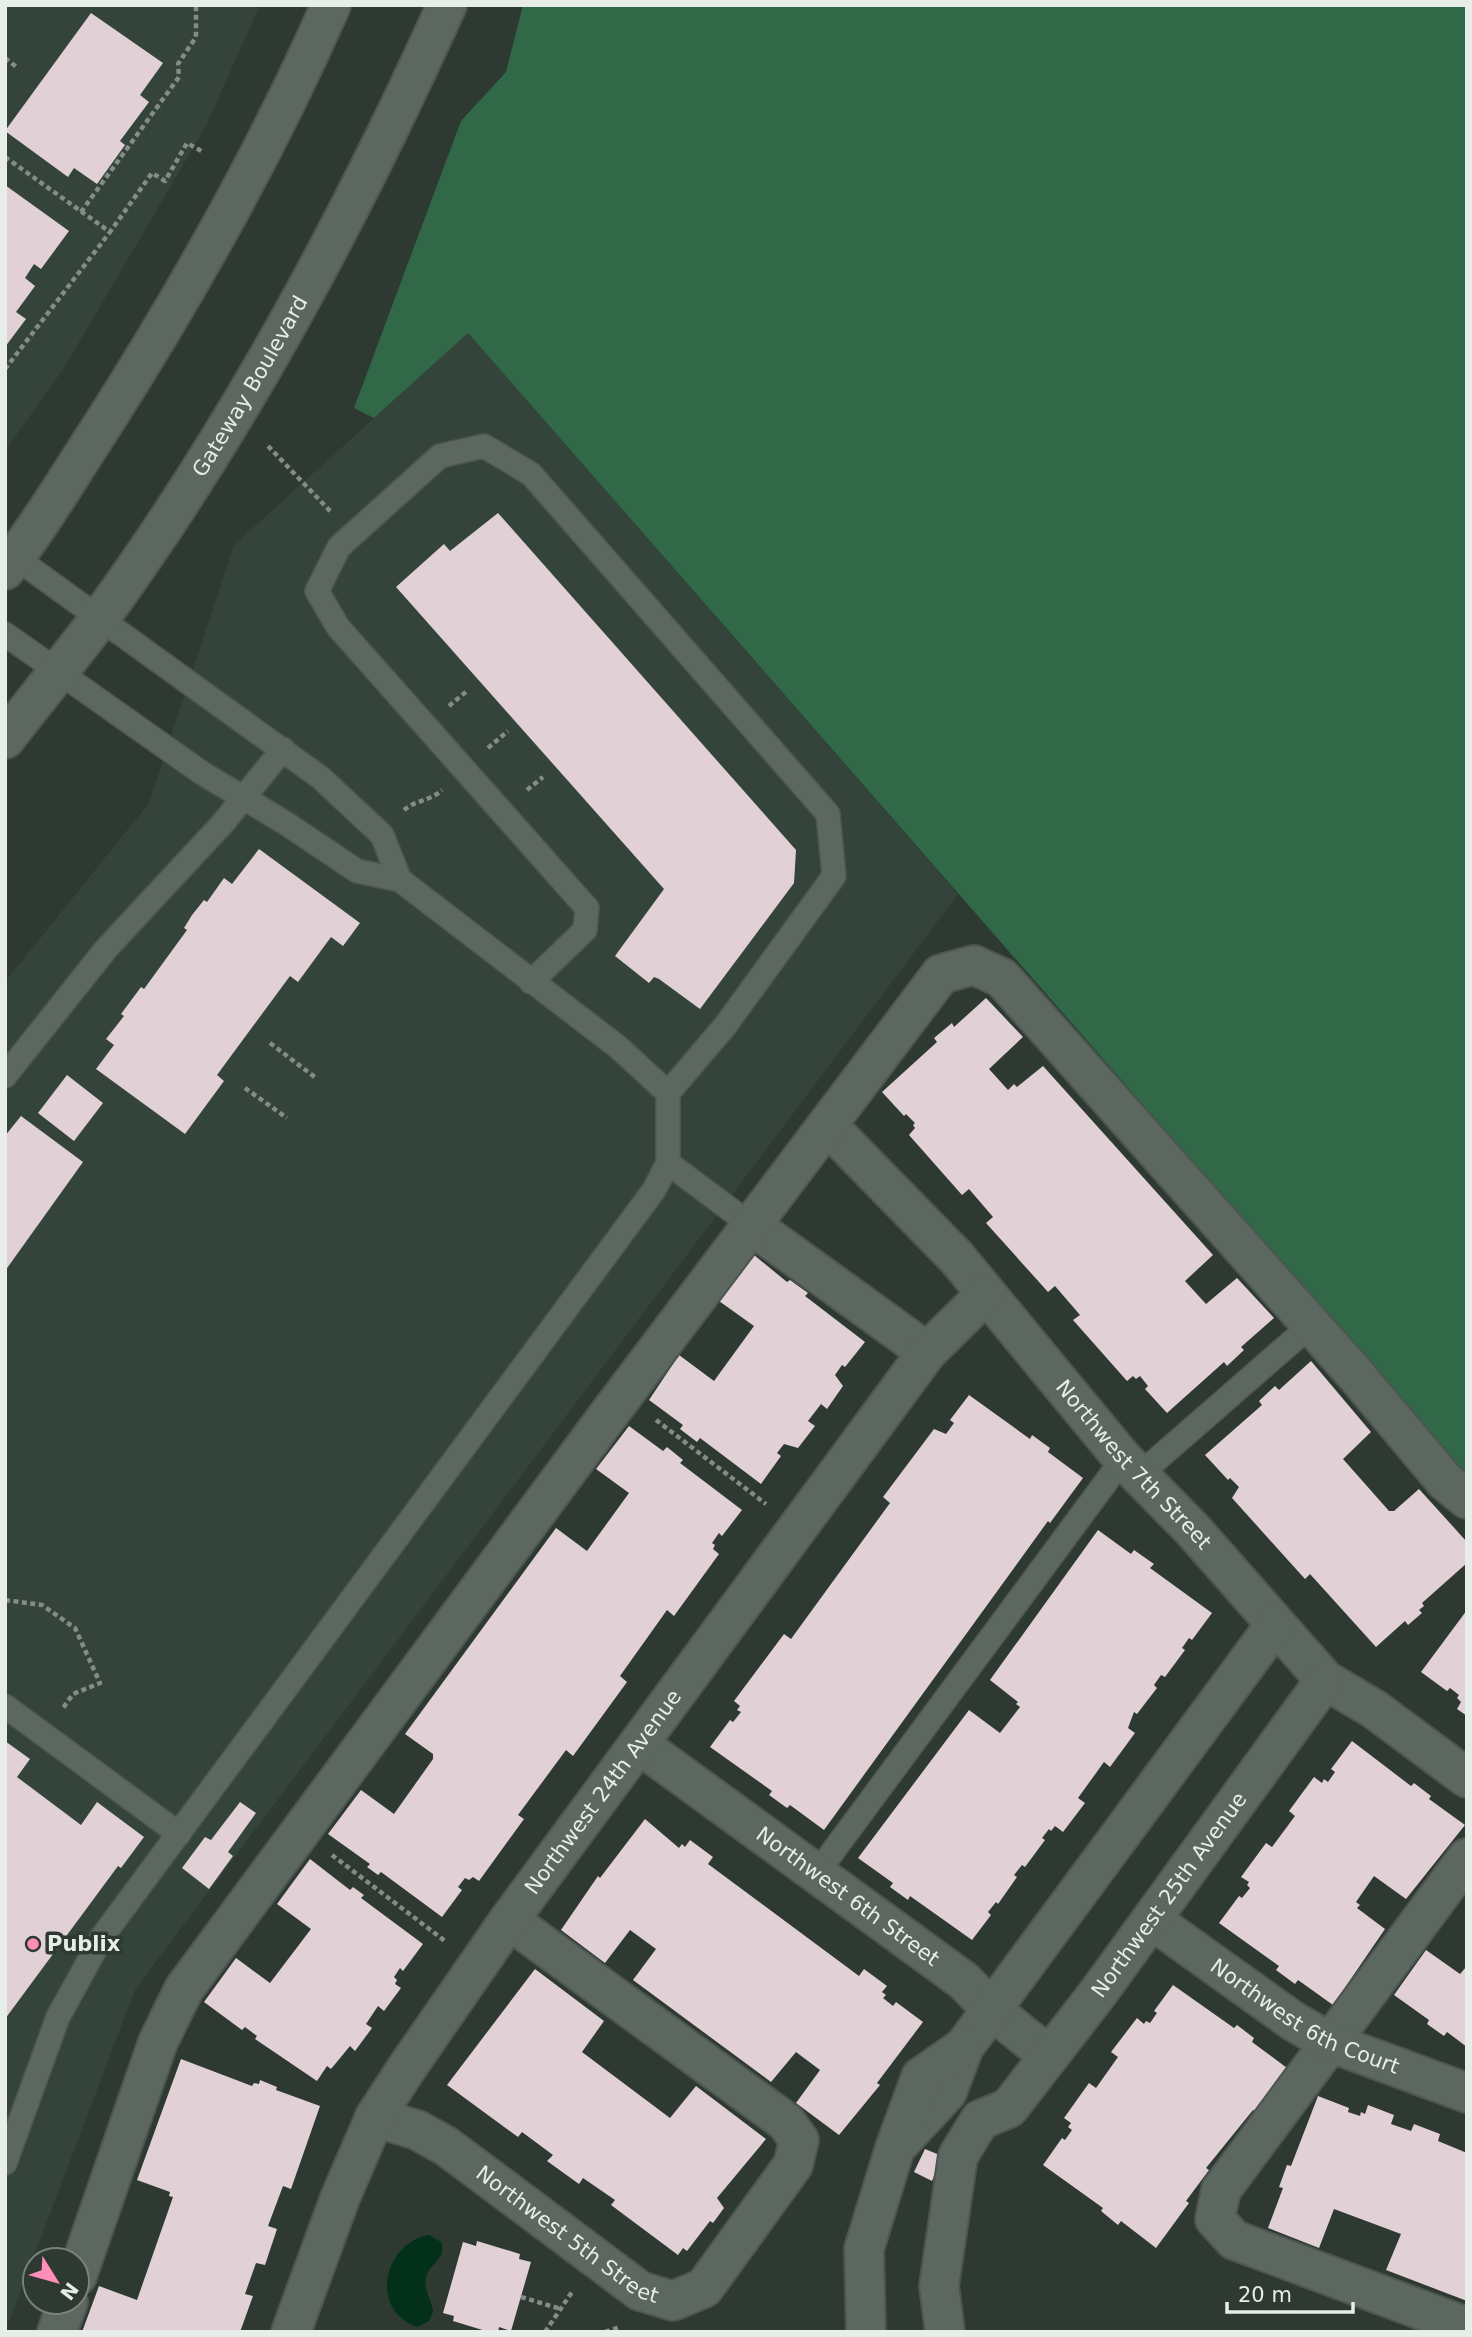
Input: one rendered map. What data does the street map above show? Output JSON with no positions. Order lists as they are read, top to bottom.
{
  "streets": {
    "street": [
      "Gateway Boulevard",
      "Northwest 7th Street",
      "Northwest 24th Avenue",
      "Northwest 6th Street",
      "Northwest 25th Avenue",
      "Northwest 6th Court",
      "Northwest 5th Street"
    ]
  },
  "crossings": [
    ["Northwest 7th Street", "Northwest 24th Avenue"],
    ["Northwest 7th Street", "Northwest 25th Avenue"],
    ["Northwest 24th Avenue", "Northwest 6th Street"],
    ["Northwest 24th Avenue", "Northwest 5th Street"],
    ["Northwest 6th Street", "Northwest 25th Avenue"],
    ["Northwest 25th Avenue", "Northwest 6th Court"]
  ],
  "places": ["Publix"],
  "scale_bar": "20 m",
  "north": "bottom right"
}
